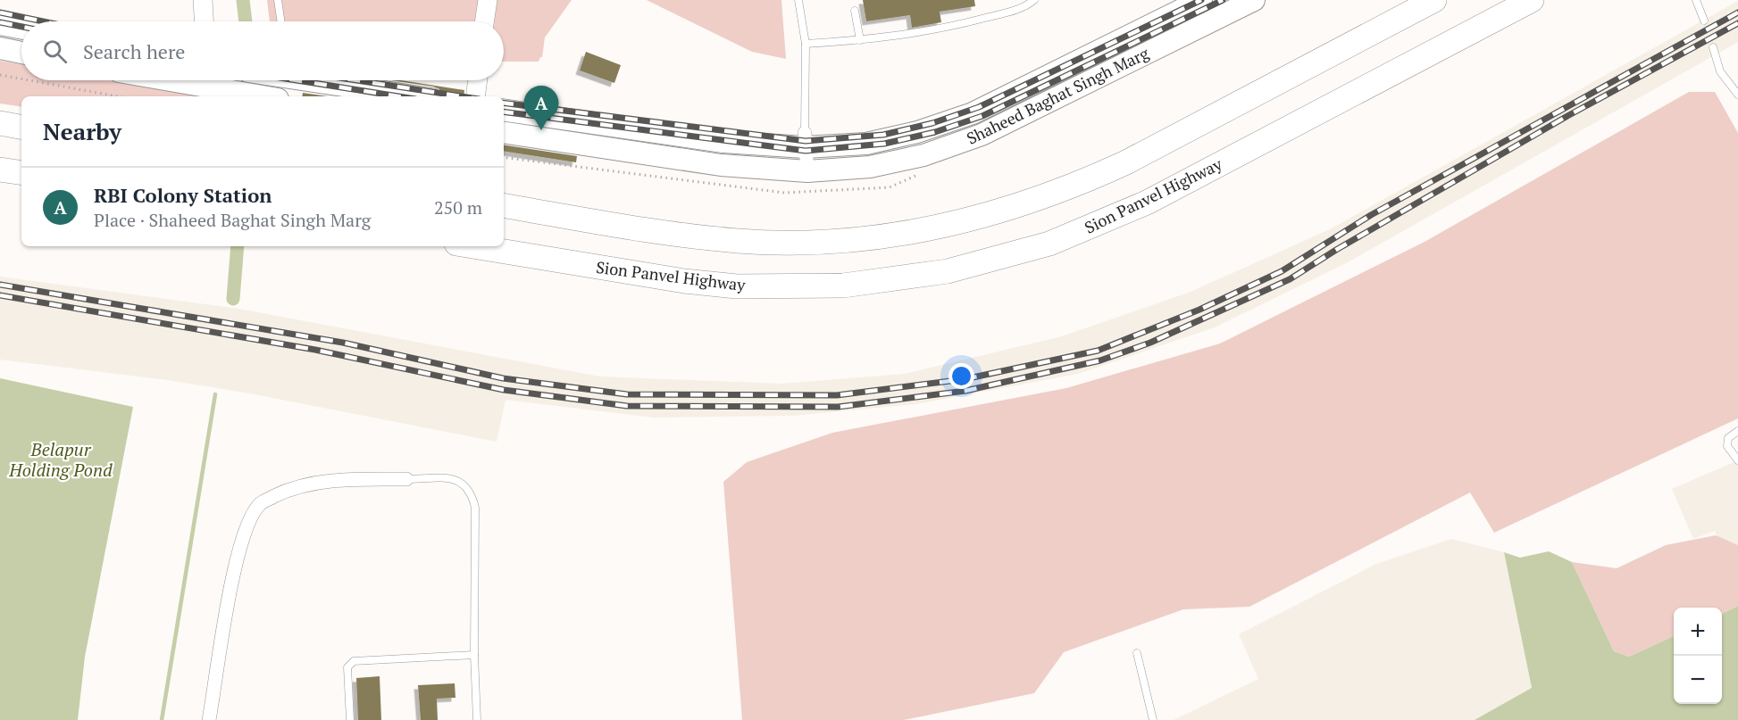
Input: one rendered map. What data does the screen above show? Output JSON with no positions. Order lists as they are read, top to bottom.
{
  "streets": {
    "highway": ["Sion Panvel Highway"],
    "main road": ["Shaheed Baghat Singh Marg"]
  },
  "water": ["Belapur Holding Pond"],
  "page": {
    "search": "Search here",
    "pins": "A",
    "heading": "Nearby",
    "list": [
      {
        "mark": "A",
        "name": "RBI Colony Station",
        "note": "Place · Shaheed Baghat Singh Marg",
        "value": "250 m"
      }
    ],
    "map_buttons": ["+", "−"]
  }
}
